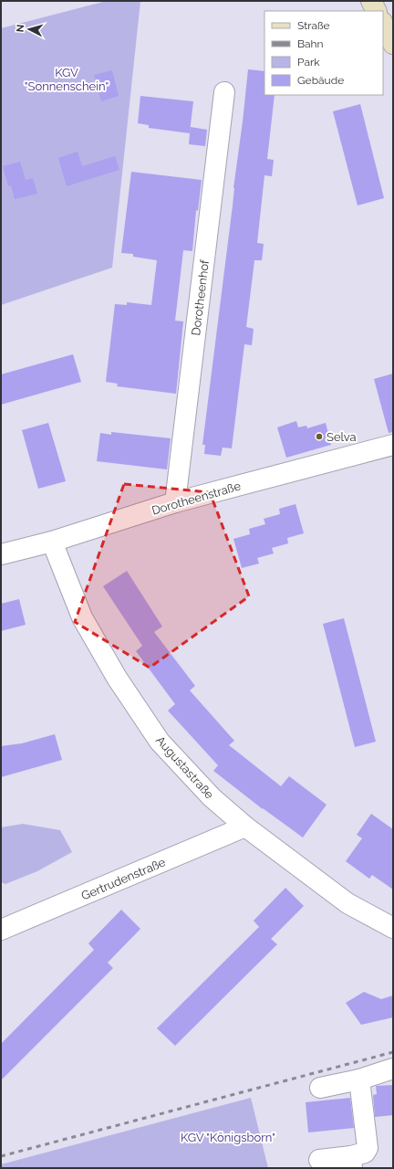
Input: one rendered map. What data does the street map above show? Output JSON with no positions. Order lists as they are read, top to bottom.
{
  "streets": {
    "street": [
      "Dorotheenhof",
      "Dorotheenstraße",
      "Augustastraße",
      "Gertrudenstraße"
    ]
  },
  "crossings": [
    ["Dorotheenhof", "Dorotheenstraße"],
    ["Dorotheenstraße", "Augustastraße"],
    ["Augustastraße", "Gertrudenstraße"]
  ],
  "parks": ["KGV \"Sonnenschein\"", "KGV \"Königsborn\""],
  "places": ["Selva"],
  "legend": [
    "Straße",
    "Bahn",
    "Park",
    "Gebäude"
  ],
  "north": "left"
}
